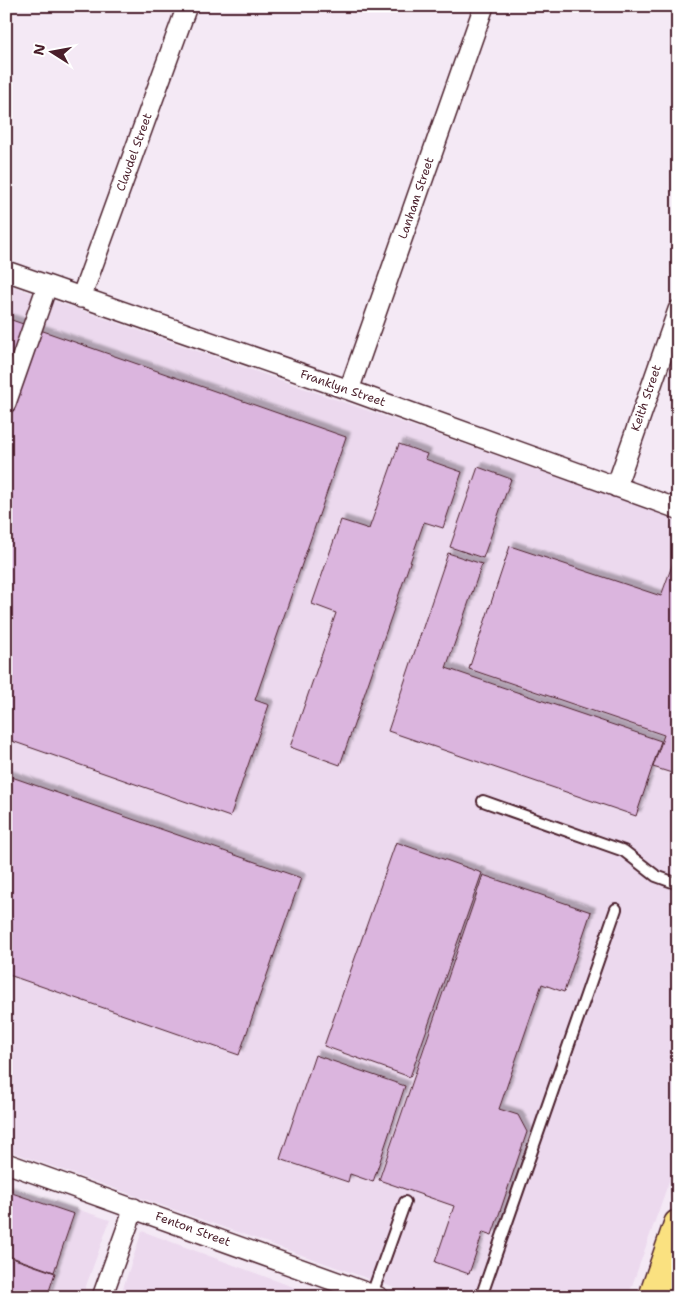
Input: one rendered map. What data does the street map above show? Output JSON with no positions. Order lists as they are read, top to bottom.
{
  "streets": {
    "street": [
      "Claudel Street",
      "Lanham Street",
      "Franklyn Street",
      "Keith Street",
      "Fenton Street"
    ]
  },
  "crossings": [
    ["Claudel Street", "Franklyn Street"],
    ["Lanham Street", "Franklyn Street"],
    ["Franklyn Street", "Keith Street"]
  ],
  "north": "left"
}
